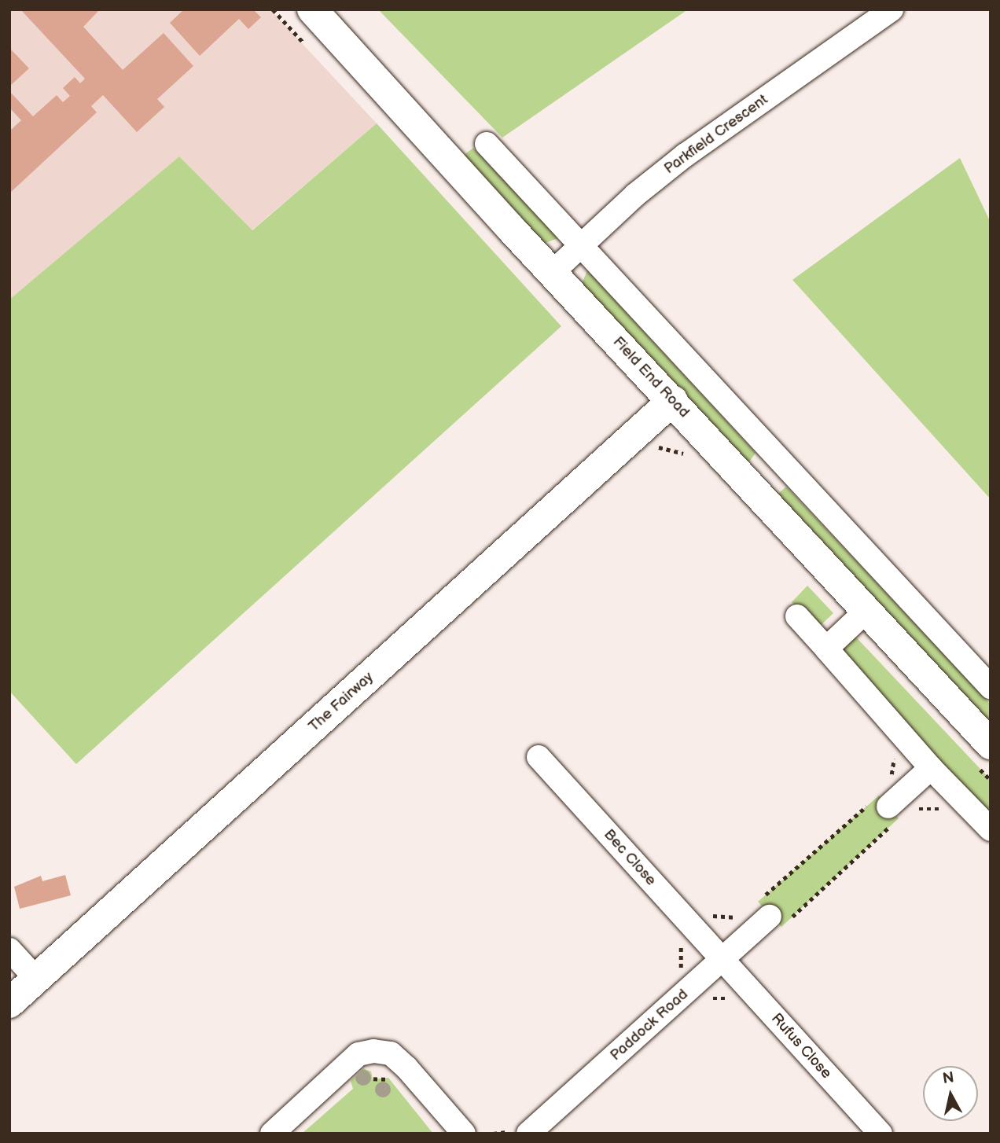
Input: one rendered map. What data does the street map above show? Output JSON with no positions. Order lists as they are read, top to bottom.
{
  "streets": {
    "street": [
      "Parkfield Crescent",
      "Field End Road",
      "The Fairway",
      "Bec Close",
      "Paddock Road",
      "Rufus Close"
    ]
  },
  "crossings": [
    ["Parkfield Crescent", "Field End Road"],
    ["Field End Road", "The Fairway"],
    ["Bec Close", "Paddock Road"],
    ["Bec Close", "Rufus Close"],
    ["Paddock Road", "Rufus Close"]
  ],
  "north": "top"
}
